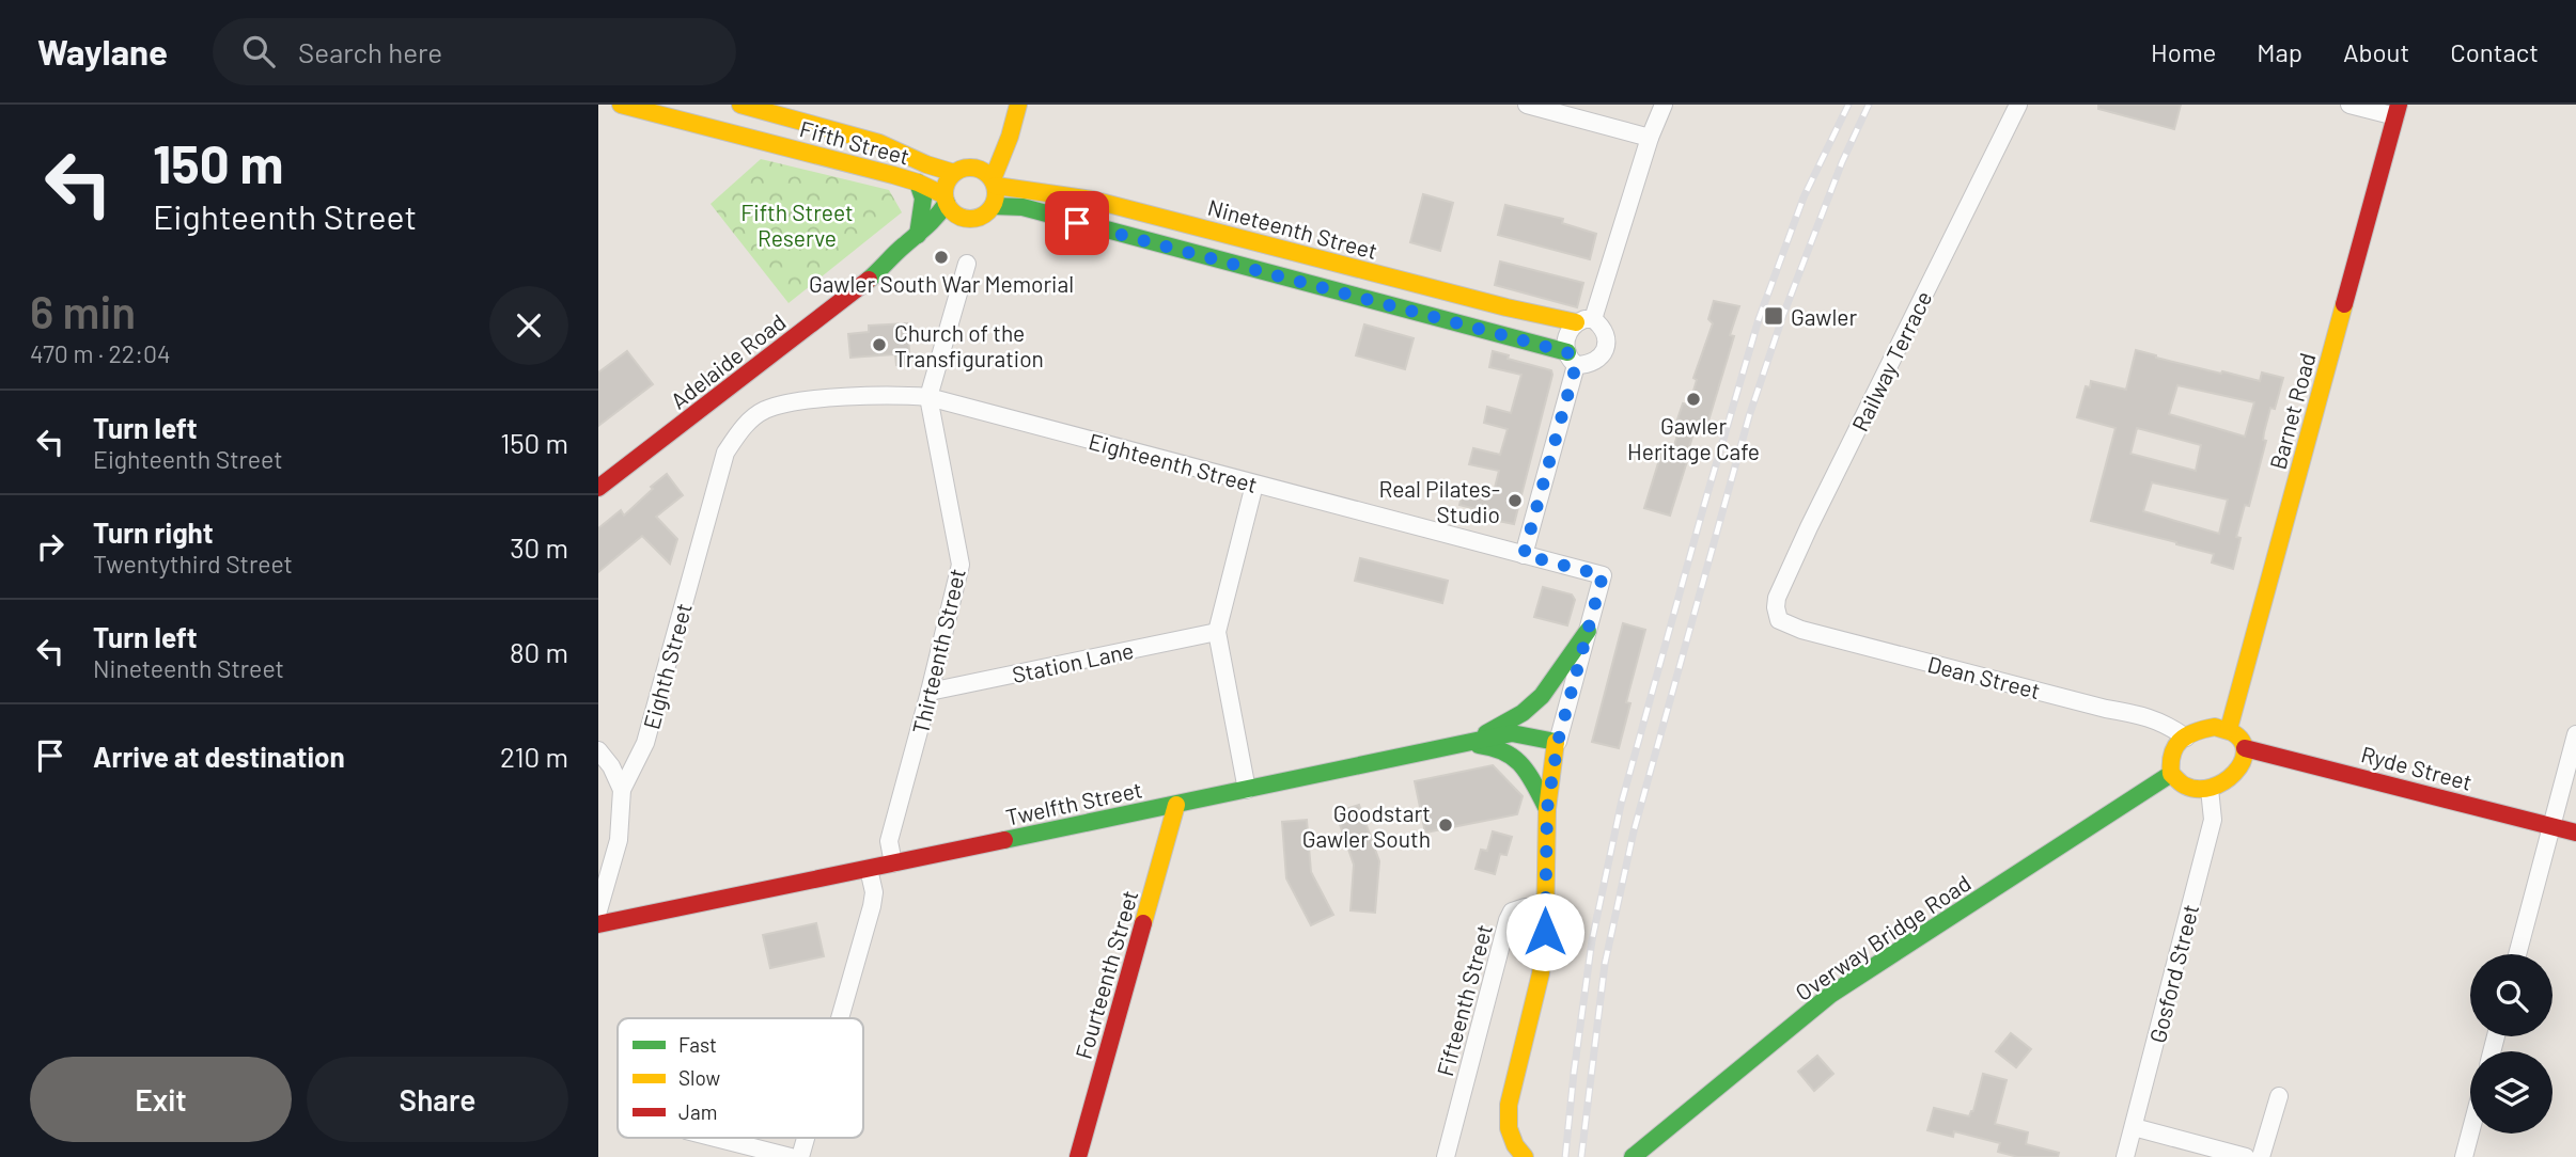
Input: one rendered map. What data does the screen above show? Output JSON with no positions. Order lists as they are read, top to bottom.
{
  "streets": {
    "main road": [
      "Fifth Street",
      "Nineteenth Street",
      "Adelaide Road",
      "Barnet Road",
      "Ryde Street",
      "Twelfth Street",
      "Overway Bridge Road",
      "Fourteenth Street"
    ],
    "street": [
      "Railway Terrace",
      "Eighteenth Street",
      "Thirteenth Street",
      "Station Lane",
      "Eighth Street",
      "Dean Street",
      "Gosford Street",
      "Fifteenth Street"
    ]
  },
  "crossings": [
    ["Fifth Street", "Nineteenth Street"],
    ["Fifth Street", "Adelaide Road"],
    ["Nineteenth Street", "Adelaide Road"],
    ["Railway Terrace", "Dean Street"],
    ["Barnet Road", "Dean Street"],
    ["Barnet Road", "Ryde Street"],
    ["Barnet Road", "Overway Bridge Road"],
    ["Barnet Road", "Gosford Street"],
    ["Eighteenth Street", "Thirteenth Street"],
    ["Eighteenth Street", "Eighth Street"],
    ["Thirteenth Street", "Station Lane"],
    ["Thirteenth Street", "Twelfth Street"],
    ["Dean Street", "Ryde Street"],
    ["Dean Street", "Overway Bridge Road"],
    ["Dean Street", "Gosford Street"],
    ["Ryde Street", "Overway Bridge Road"],
    ["Ryde Street", "Gosford Street"],
    ["Twelfth Street", "Fourteenth Street"],
    ["Overway Bridge Road", "Gosford Street"]
  ],
  "parks": ["Fifth Street Reserve"],
  "places": {
    "other": [
      "Gawler South War Memorial",
      "Church of the Transfiguration",
      "Gawler Heritage Cafe",
      "Real Pilates- Studio",
      "Goodstart Gawler South"
    ],
    "transit": ["Gawler"]
  },
  "legend": ["Fast", "Slow", "Jam"],
  "page": {
    "header": "Waylane",
    "search": "Search here",
    "nav": [
      "Home",
      "Map",
      "About",
      "Contact"
    ],
    "turn": ["150 m", "Eighteenth Street"],
    "heading": ["6 min", "470 m · 22:04"],
    "list": [
      {
        "name": "Turn left",
        "note": "Eighteenth Street",
        "value": "150 m"
      },
      {
        "name": "Turn right",
        "note": "Twentythird Street",
        "value": "30 m"
      },
      {
        "name": "Turn left",
        "note": "Nineteenth Street",
        "value": "80 m"
      },
      {
        "name": "Arrive at destination",
        "value": "210 m"
      }
    ],
    "buttons": ["Exit", "Share"]
  }
}
